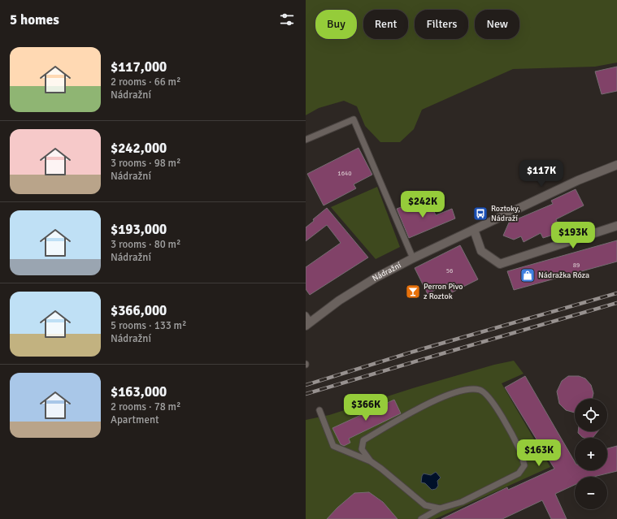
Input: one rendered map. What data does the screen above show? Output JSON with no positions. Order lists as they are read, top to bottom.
{
  "streets": {
    "main road": ["Nádražní"]
  },
  "places": {
    "bus stop": ["Roztoky, Nádraží"],
    "shop": ["Nádražka Róza"],
    "bar": ["Perron Pivo z Roztok"]
  },
  "house_numbers": ["1640", "89", "56"],
  "page": {
    "heading": "5 homes",
    "chip": [
      "Buy",
      "Rent",
      "Filters",
      "New"
    ],
    "list": [
      {
        "name": "$117,000",
        "note": "2 rooms · 66 m² · Nádražní"
      },
      {
        "name": "$242,000",
        "note": "3 rooms · 98 m² · Nádražní"
      },
      {
        "name": "$193,000",
        "note": "3 rooms · 80 m² · Nádražní"
      },
      {
        "name": "$366,000",
        "note": "5 rooms · 133 m² · Nádražní"
      },
      {
        "name": "$163,000",
        "note": "2 rooms · 78 m² · Apartment"
      }
    ],
    "price": [
      "$117K",
      "$242K",
      "$193K",
      "$366K",
      "$163K"
    ],
    "map_buttons": ["+", "−"]
  }
}
